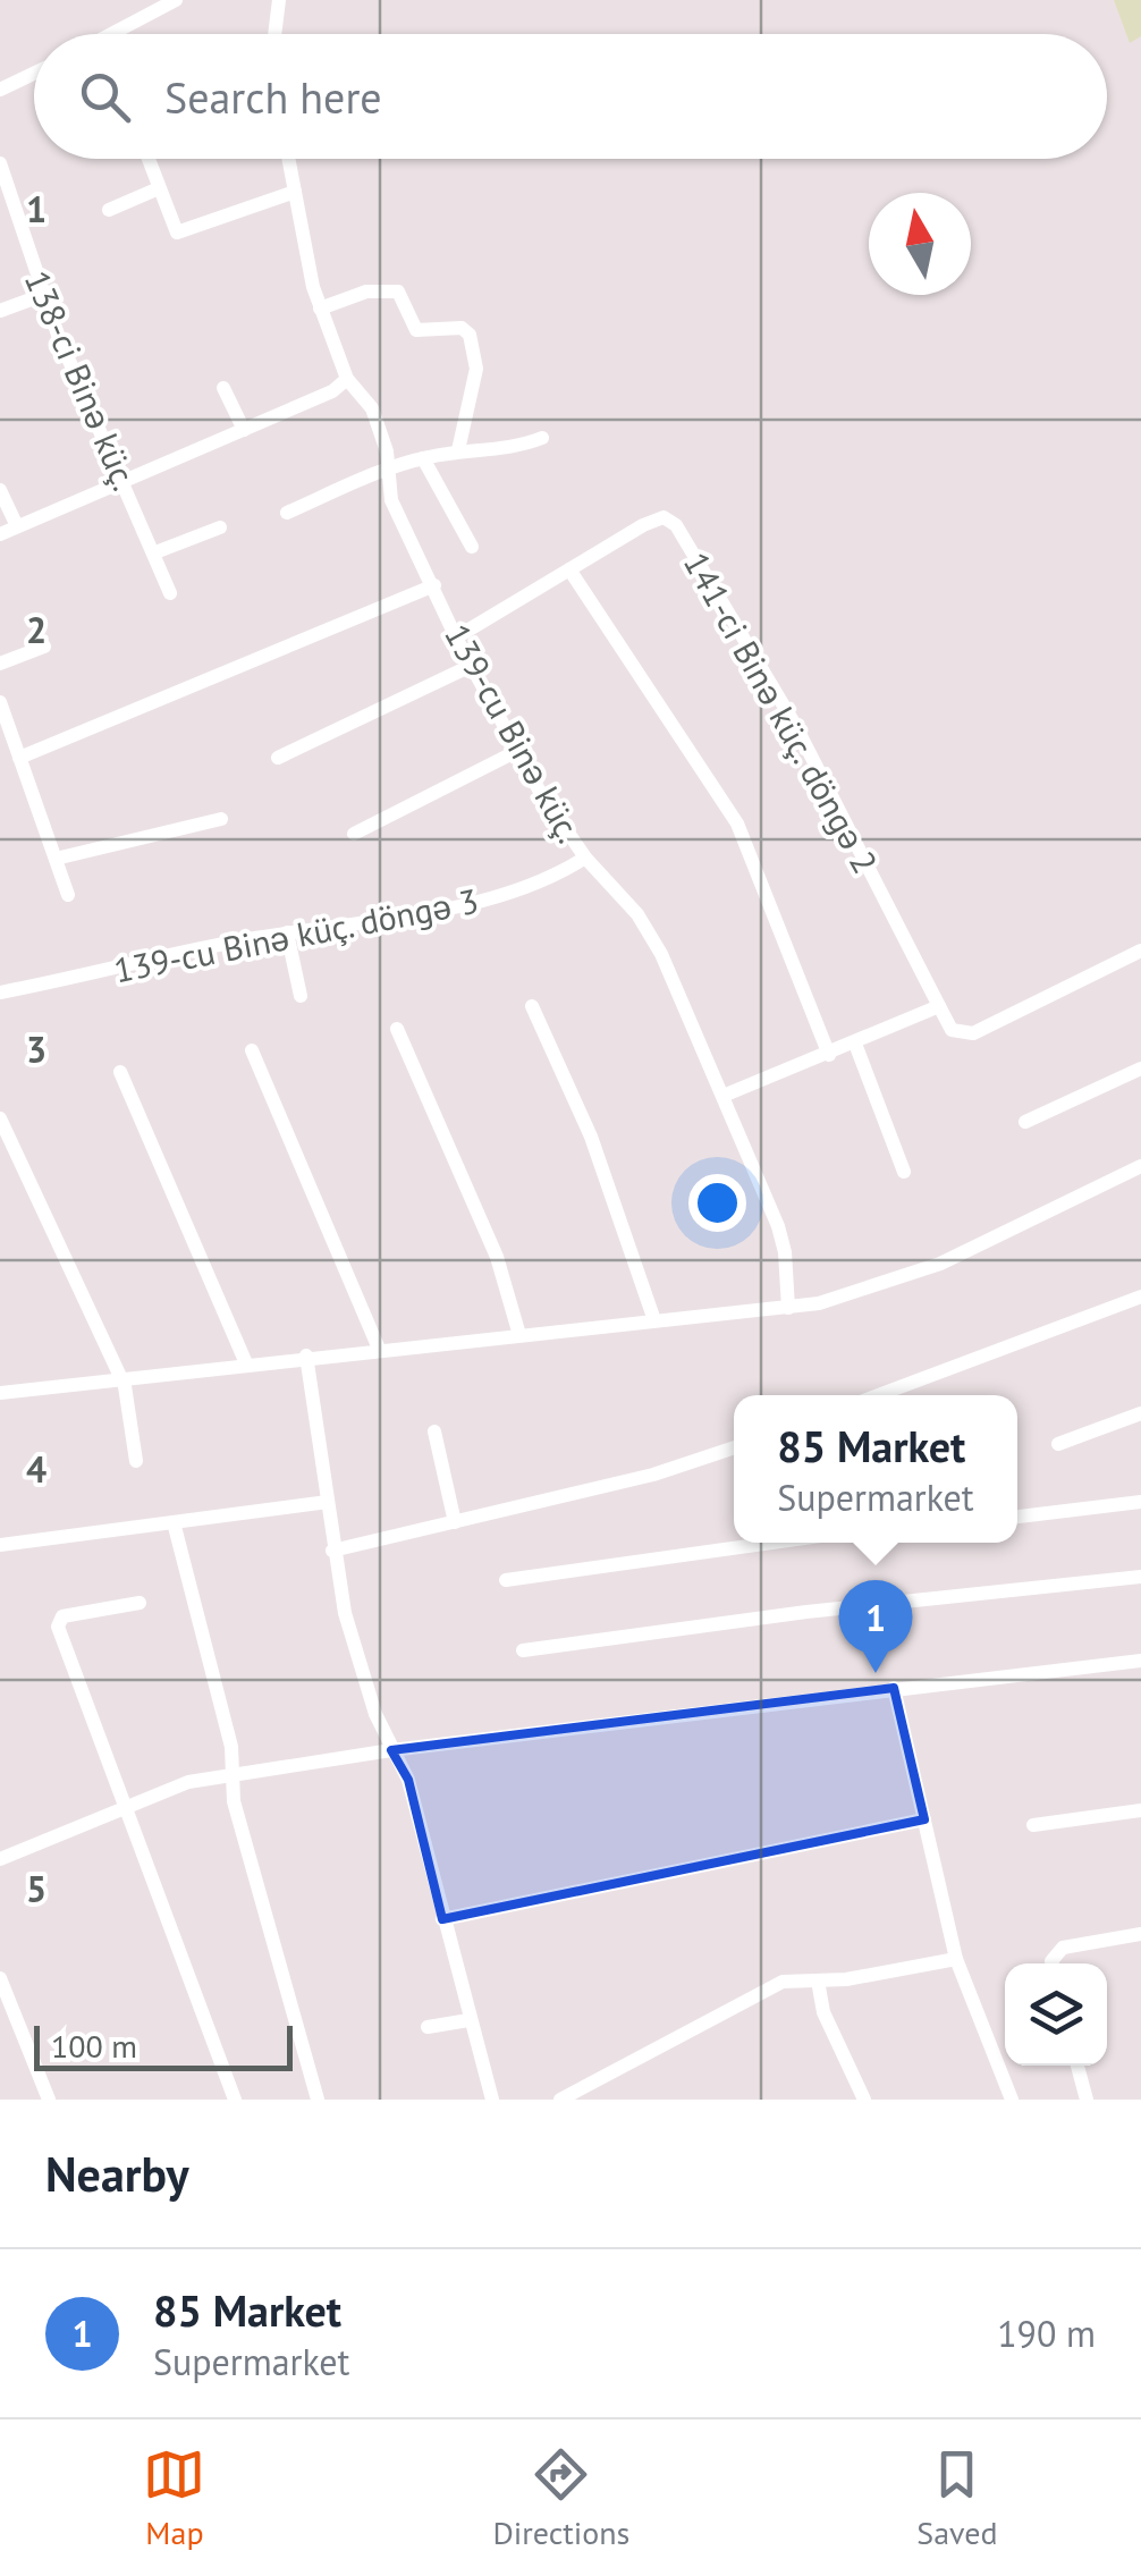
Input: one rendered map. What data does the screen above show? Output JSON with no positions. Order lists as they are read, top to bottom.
{
  "streets": {
    "street": [
      "138-ci Binə küç.",
      "141-ci Binə küç. döngə 2",
      "139-cu Binə küç.",
      "139-cu Binə küç. döngə 3"
    ]
  },
  "crossings": [
    ["141-ci Binə küç. döngə 2", "139-cu Binə küç."],
    ["139-cu Binə küç.", "139-cu Binə küç. döngə 3"]
  ],
  "scale_bar": "100 m",
  "north": "top",
  "page": {
    "search": "Search here",
    "popup": ["85 Market", "Supermarket"],
    "pins": "1",
    "scale": "100 m",
    "heading": "Nearby",
    "list": [
      {
        "mark": "1",
        "name": "85 Market",
        "note": "Supermarket",
        "value": "190 m"
      }
    ],
    "nav": ["Map", "Directions", "Saved"]
  },
  "grid": {
    "rows": [
      "1",
      "2",
      "3",
      "4",
      "5"
    ]
  }
}
